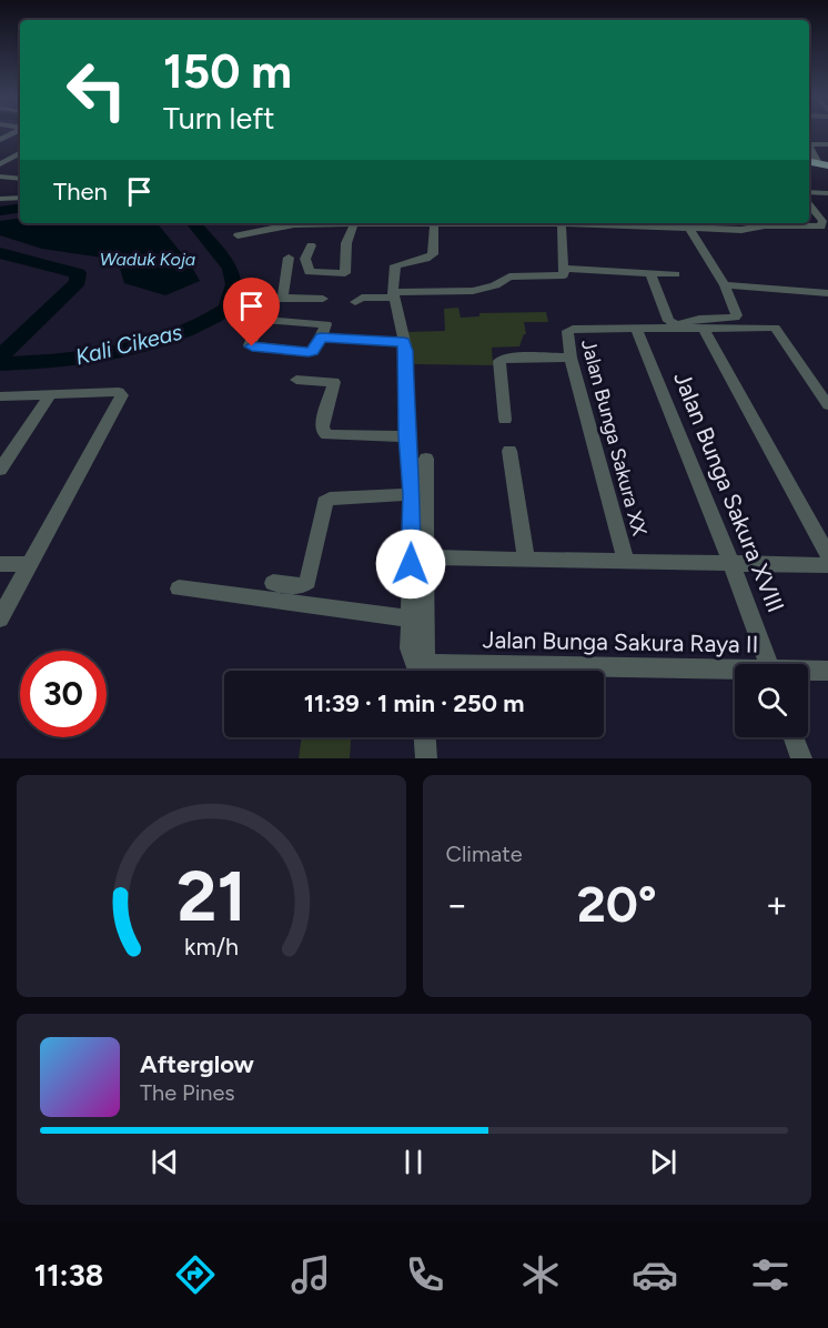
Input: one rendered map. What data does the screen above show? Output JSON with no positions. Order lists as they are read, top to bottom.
{
  "streets": {
    "street": ["Jalan Bunga Sakura XX", "Jalan Bunga Sakura XVIII", "Jalan Bunga Sakura Raya II"]
  },
  "crossings": [
    ["Jalan Bunga Sakura XX", "Jalan Bunga Sakura XVIII"]
  ],
  "water": ["Waduk Koja", "Kali Cikeas"],
  "page": {
    "turn": ["150 m", "Turn left"],
    "then": "Then",
    "limit": "30",
    "trip": "11:39 · 1 min · 250 m",
    "tile": "Climate",
    "heat": ["−", "20°", "+"],
    "song": ["Afterglow", "The Pines"],
    "tabs": "11:38",
    "gauge": ["21", "km/h"]
  }
}
